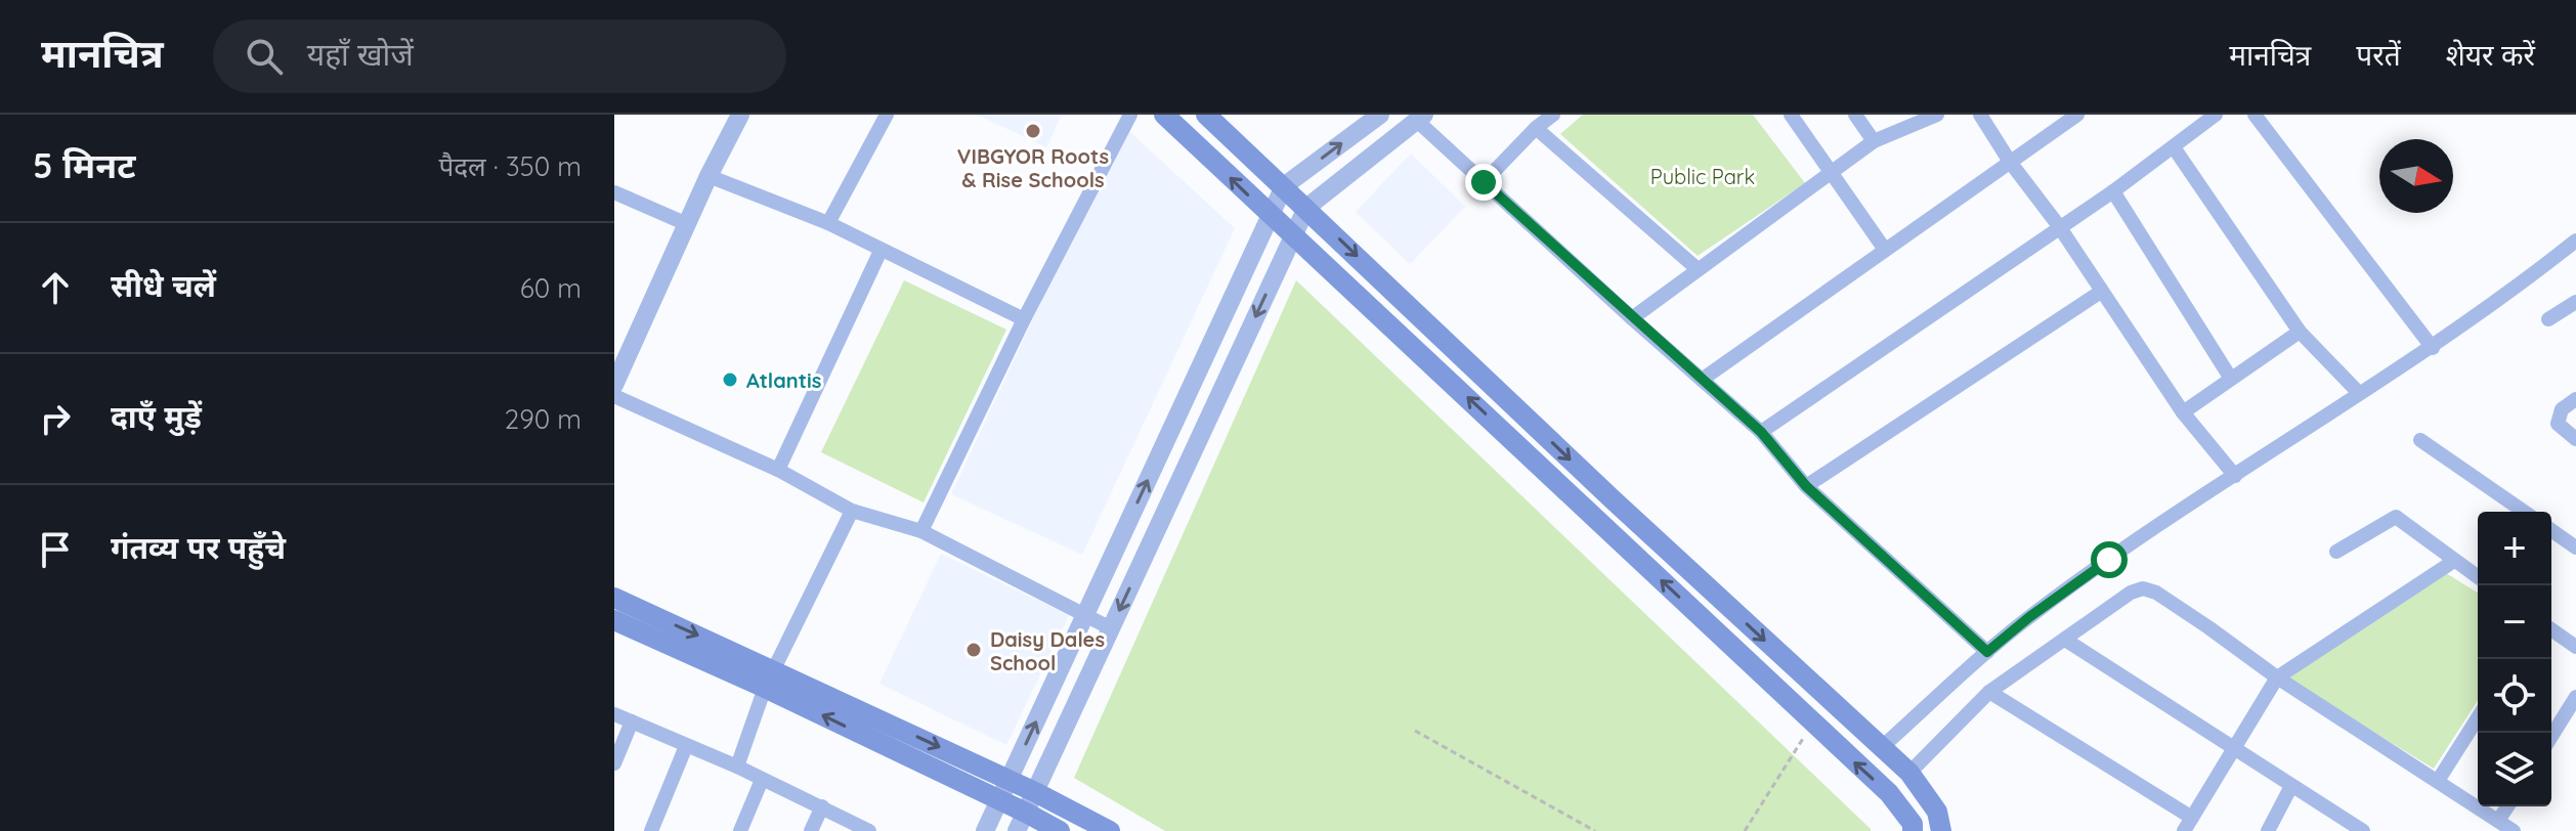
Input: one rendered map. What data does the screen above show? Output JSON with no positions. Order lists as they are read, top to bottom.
{
  "parks": ["Public Park"],
  "places": ["VIBGYOR Roots & Rise Schools", "Atlantis", "Daisy Dales School"],
  "north": "right",
  "page": {
    "header": "मानचित्र",
    "search": "यहाँ खोजें",
    "nav": ["मानचित्र", "परतें", "शेयर करें"],
    "heading": ["5 मिनट", "पैदल · 350 m"],
    "list": [
      ["सीधे चलें", "60 m"],
      ["दाएँ मुड़ें", "290 m"],
      "गंतव्य पर पहुँचे"
    ],
    "map_buttons": ["+", "−"]
  }
}
